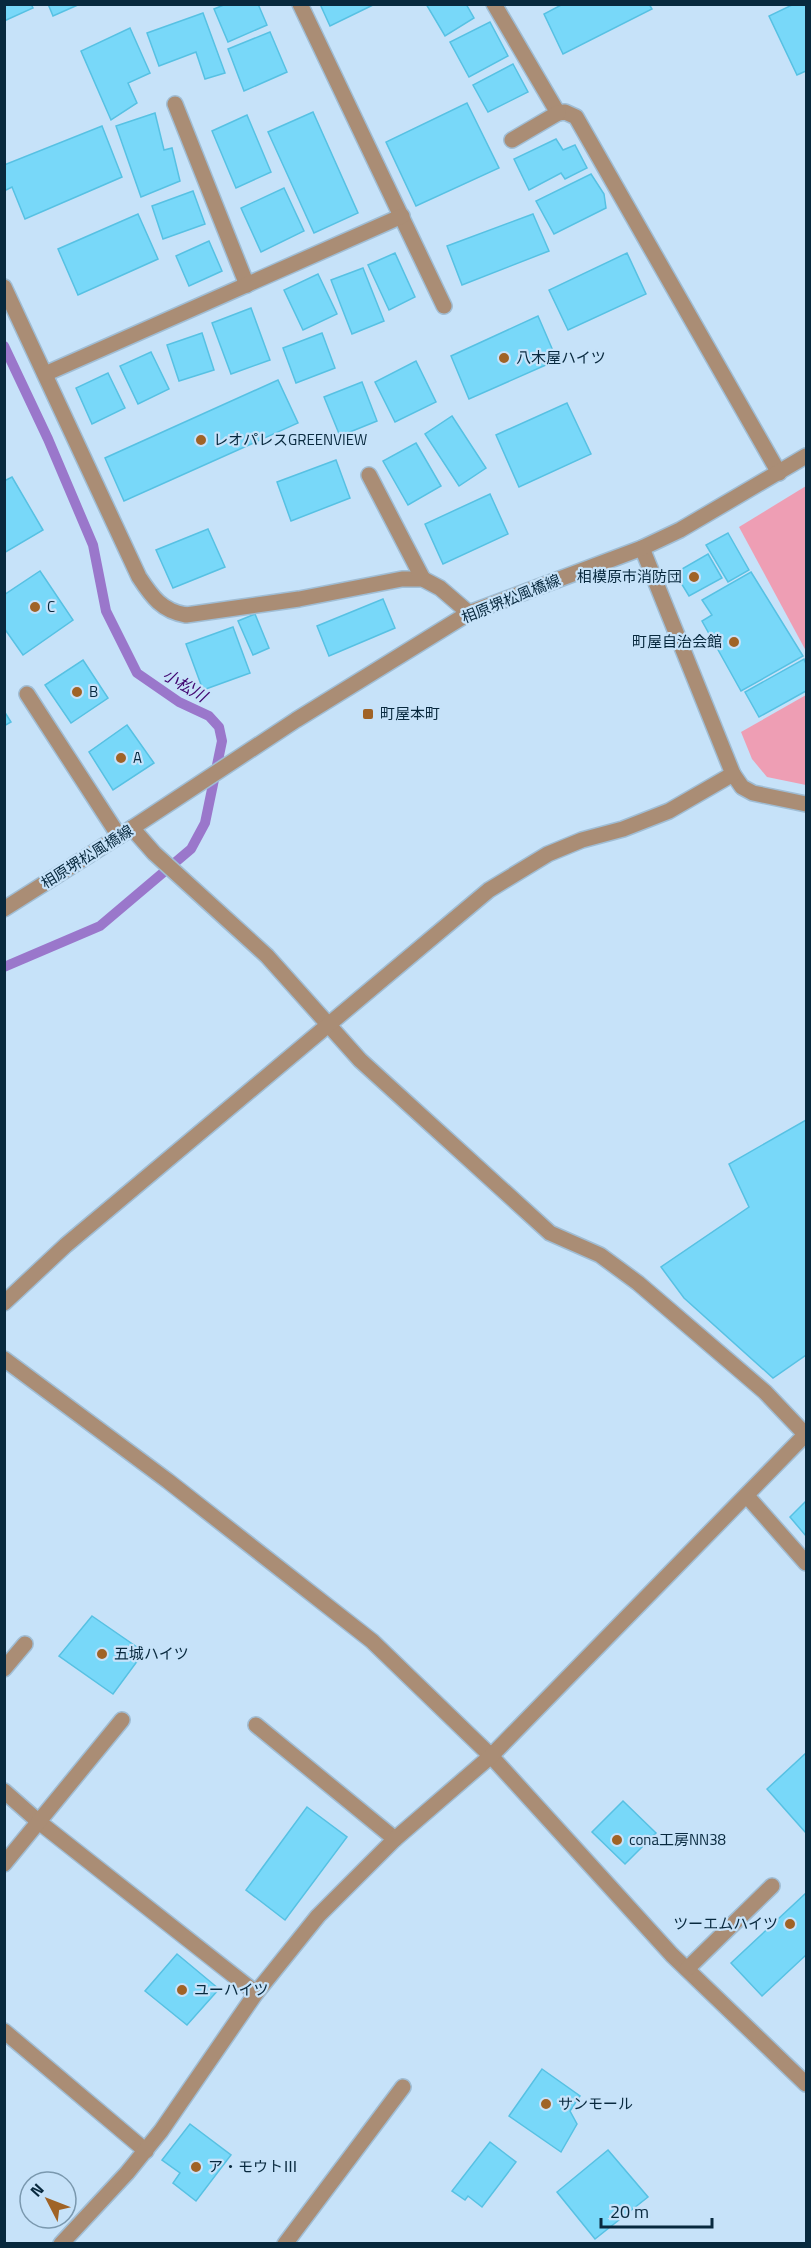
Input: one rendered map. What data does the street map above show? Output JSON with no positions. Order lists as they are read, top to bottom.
{
  "streets": {
    "street": ["相原堺松風橋線"]
  },
  "water": ["小松川"],
  "places": {
    "other": [
      "八木屋ハイツ",
      "レオパレスGREENVIEW",
      "相模原市消防団",
      "C",
      "町屋自治会館",
      "B",
      "A",
      "五城ハイツ",
      "cona工房NN38",
      "ツーエムハイツ",
      "ユーハイツ",
      "サンモール",
      "ア・モウトⅢ"
    ],
    "transit": ["町屋本町"]
  },
  "scale_bar": "20 m",
  "north": "top left"
}
